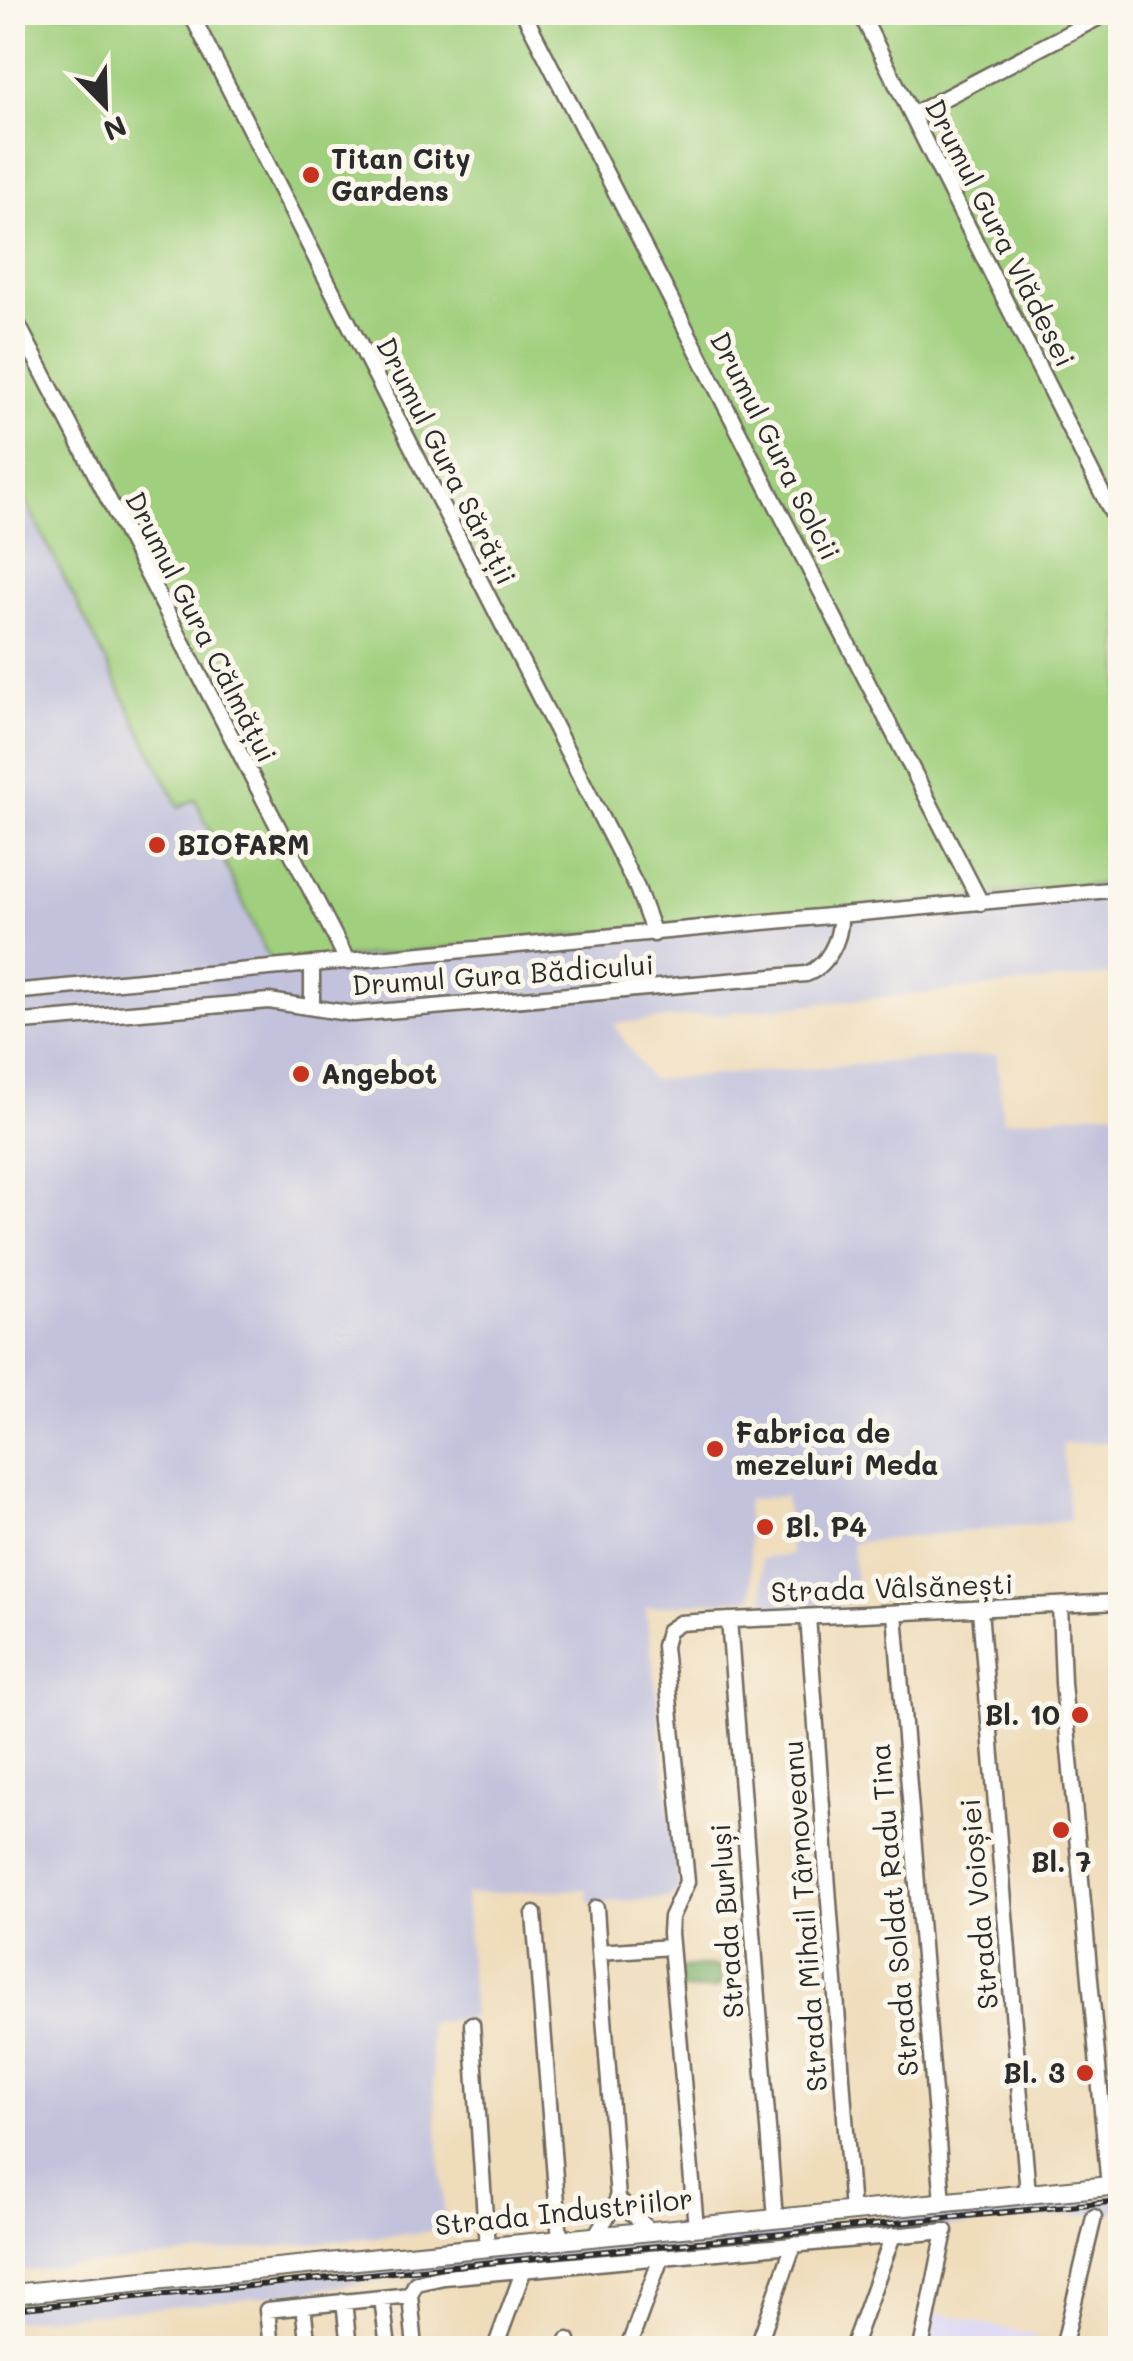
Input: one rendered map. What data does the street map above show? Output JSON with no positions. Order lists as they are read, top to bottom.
{
  "streets": {
    "main road": ["Strada Industriilor"],
    "street": [
      "Drumul Gura Vlădesei",
      "Drumul Gura Solcii",
      "Drumul Gura Sărății",
      "Drumul Gura Călmățui",
      "Drumul Gura Bădicului",
      "Strada Vâlsănești",
      "Strada Voioșiei",
      "Strada Soldat Radu Tina",
      "Strada Mihail Târnoveanu",
      "Strada Burluși"
    ]
  },
  "crossings": [
    ["Drumul Gura Solcii", "Drumul Gura Bădicului"],
    ["Drumul Gura Sărății", "Drumul Gura Bădicului"],
    ["Drumul Gura Călmățui", "Drumul Gura Bădicului"],
    ["Strada Vâlsănești", "Strada Voioșiei"],
    ["Strada Vâlsănești", "Strada Soldat Radu Tina"],
    ["Strada Vâlsănești", "Strada Mihail Târnoveanu"],
    ["Strada Vâlsănești", "Strada Burluși"],
    ["Strada Voioșiei", "Strada Industriilor"],
    ["Strada Soldat Radu Tina", "Strada Industriilor"],
    ["Strada Mihail Târnoveanu", "Strada Industriilor"],
    ["Strada Burluși", "Strada Industriilor"]
  ],
  "places": [
    "Titan City Gardens",
    "BIOFARM",
    "Angebot",
    "Fabrica de mezeluri Meda",
    "Bl. P4",
    "Bl. 10",
    "Bl. 7",
    "Bl. 3"
  ],
  "north": "bottom right"
}
